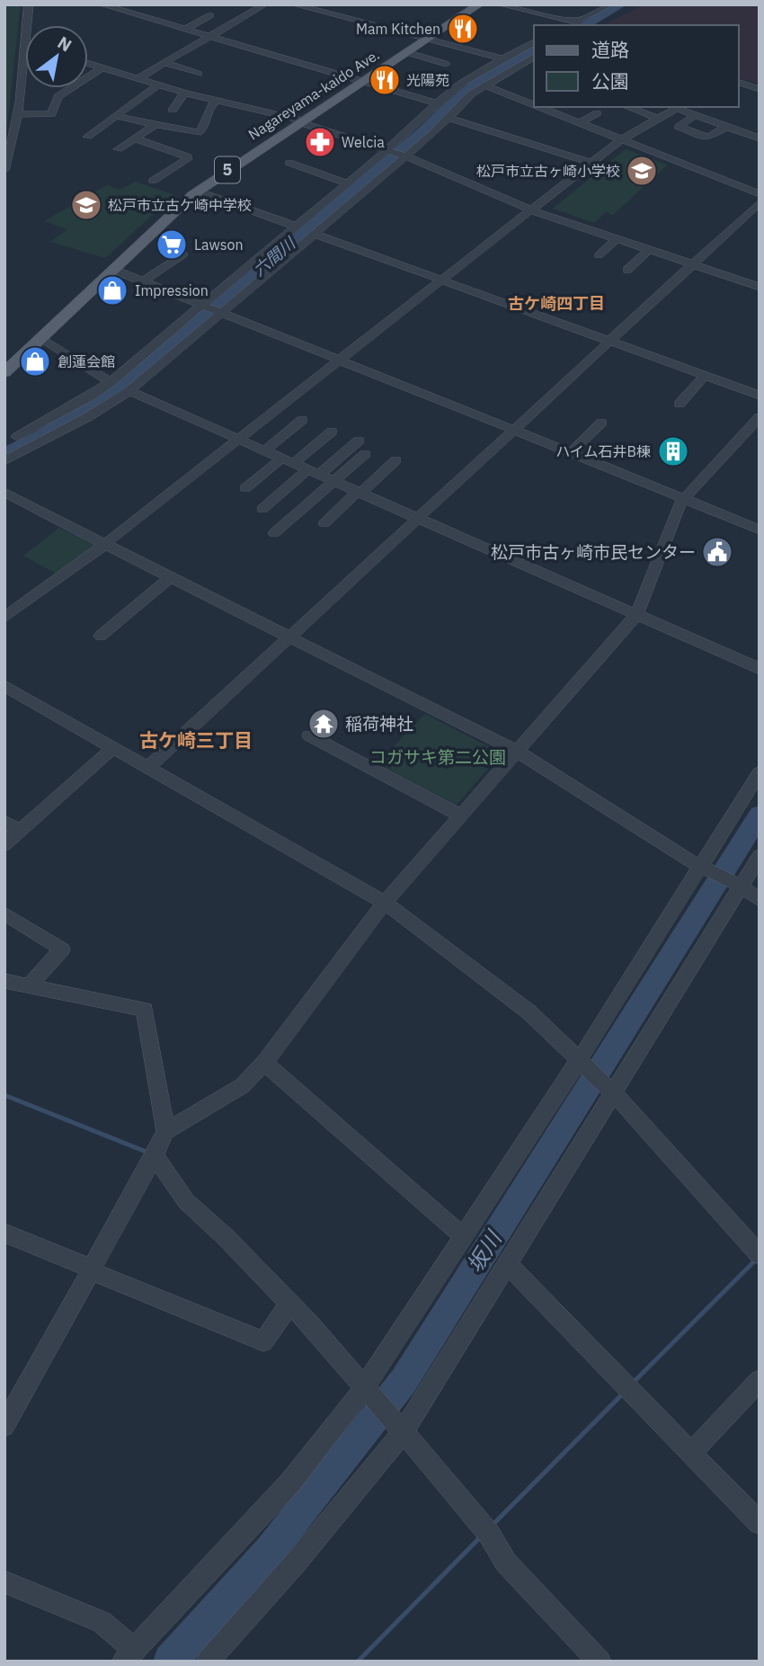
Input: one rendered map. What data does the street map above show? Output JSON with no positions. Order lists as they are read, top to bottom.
{
  "streets": {
    "main road": ["Nagareyama-kaido Ave.", "5"]
  },
  "districts": ["古ケ崎四丁目", "古ケ崎三丁目"],
  "water": ["六間川", "坂川"],
  "parks": ["コガサキ第二公園"],
  "places": {
    "restaurant": ["Mam Kitchen", "光陽苑"],
    "pharmacy": ["Welcia"],
    "school or university": ["松戸市立古ヶ崎小学校", "松戸市立古ケ崎中学校"],
    "supermarket": ["Lawson"],
    "shop": ["Impression", "創蓮会館"],
    "building": ["ハイム石井B棟"],
    "public building": ["松戸市古ヶ崎市民センター"],
    "temple": ["稲荷神社"]
  },
  "legend": ["道路", "公園"],
  "north": "top right"
}
